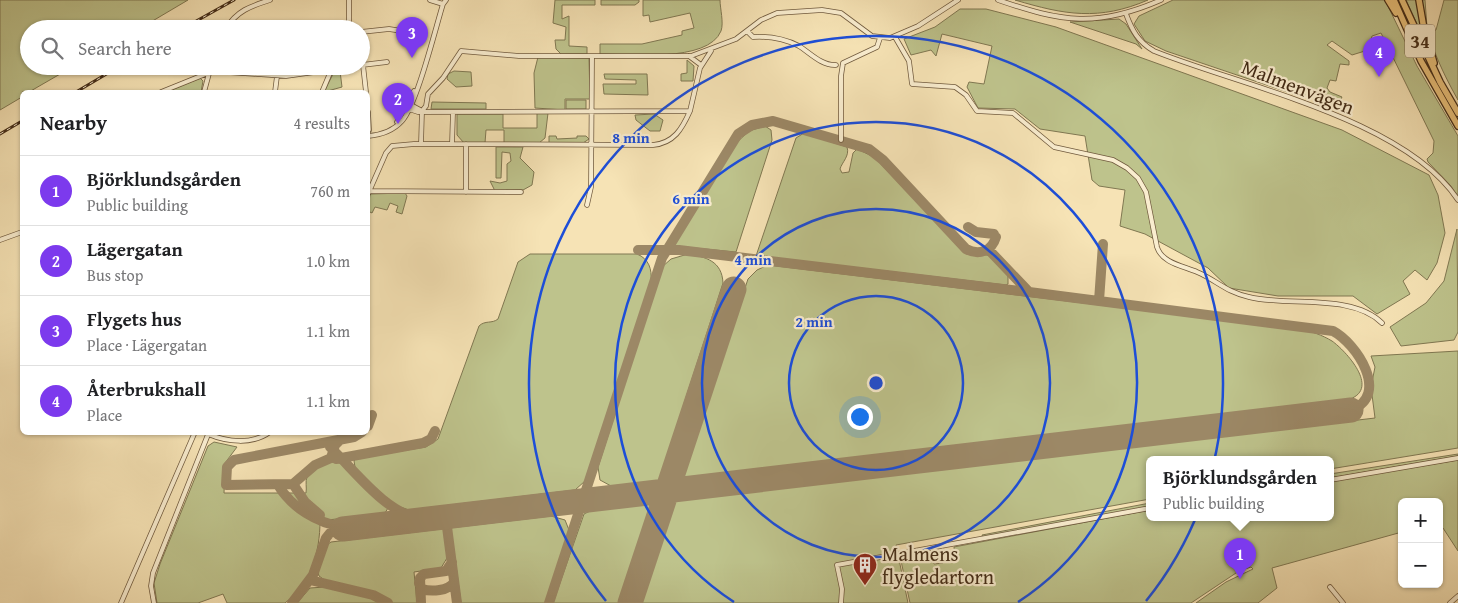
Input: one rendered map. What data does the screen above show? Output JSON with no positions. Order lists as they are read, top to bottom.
{
  "streets": {
    "highway": ["34"],
    "street": ["Malmenvägen"]
  },
  "places": {
    "building": ["Malmens flygledartorn"]
  },
  "page": {
    "pins": [
      "3",
      "4",
      "2",
      "1"
    ],
    "search": "Search here",
    "heading": ["Nearby", "4 results"],
    "list": [
      {
        "mark": "1",
        "name": "Björklundsgården",
        "note": "Public building",
        "value": "760 m"
      },
      {
        "mark": "2",
        "name": "Lägergatan",
        "note": "Bus stop",
        "value": "1.0 km"
      },
      {
        "mark": "3",
        "name": "Flygets hus",
        "note": "Place · Lägergatan",
        "value": "1.1 km"
      },
      {
        "mark": "4",
        "name": "Återbrukshall",
        "note": "Place",
        "value": "1.1 km"
      }
    ],
    "popup": ["Björklundsgården", "Public building"],
    "map_buttons": ["+", "−"]
  },
  "rings": [
    "8 min",
    "6 min",
    "4 min",
    "2 min"
  ]
}
